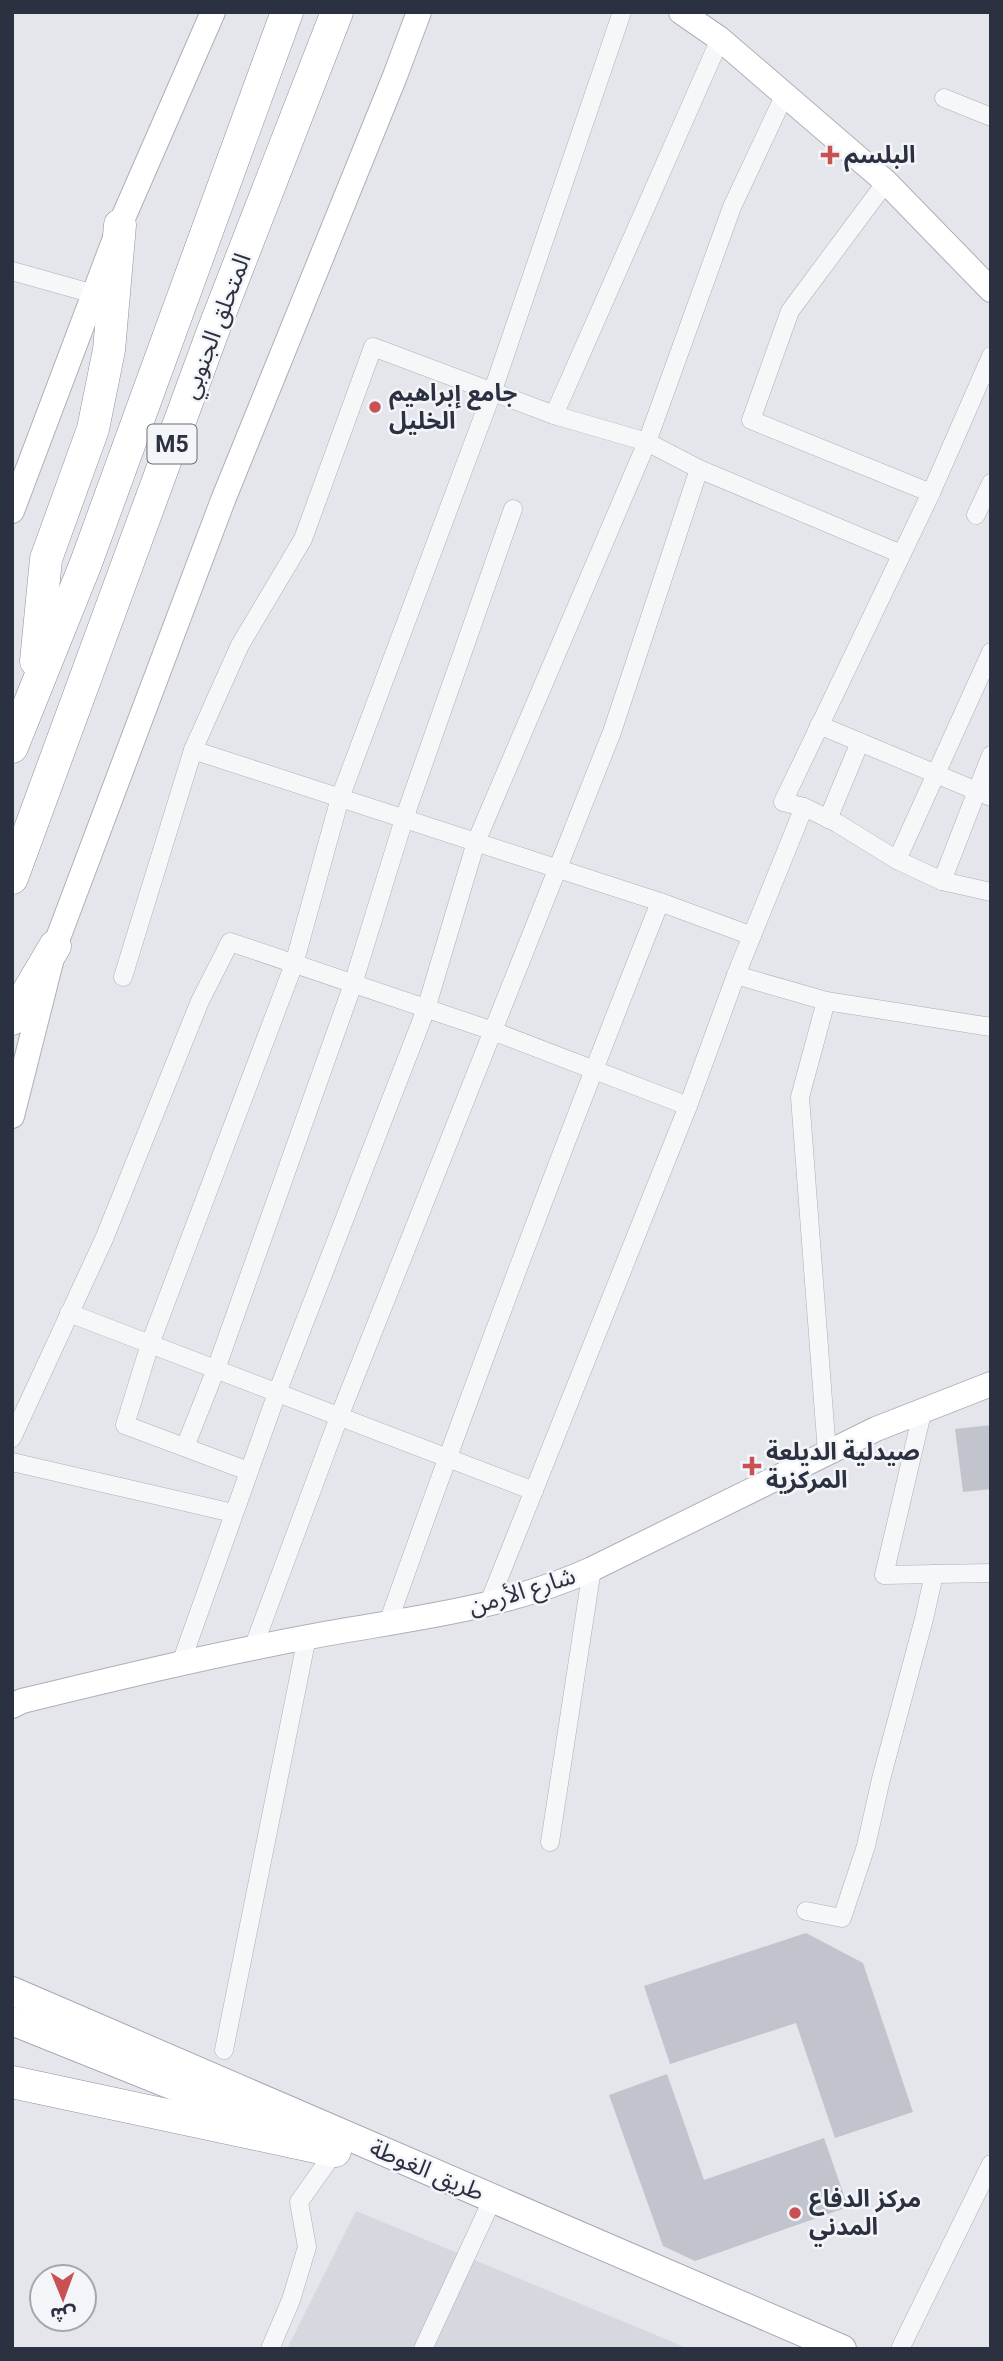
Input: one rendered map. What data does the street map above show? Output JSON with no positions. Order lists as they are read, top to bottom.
{
  "streets": {
    "highway": ["المتحلق الجنوبي", "M5"],
    "main road": ["شارع الأرمن", "طريق الغوطة"]
  },
  "places": {
    "health": ["البلسم", "صيدلية الديلعة المركزية"],
    "other": ["جامع إبراهيم الخليل", "مركز الدفاع المدني"]
  },
  "north": "bottom"
}
